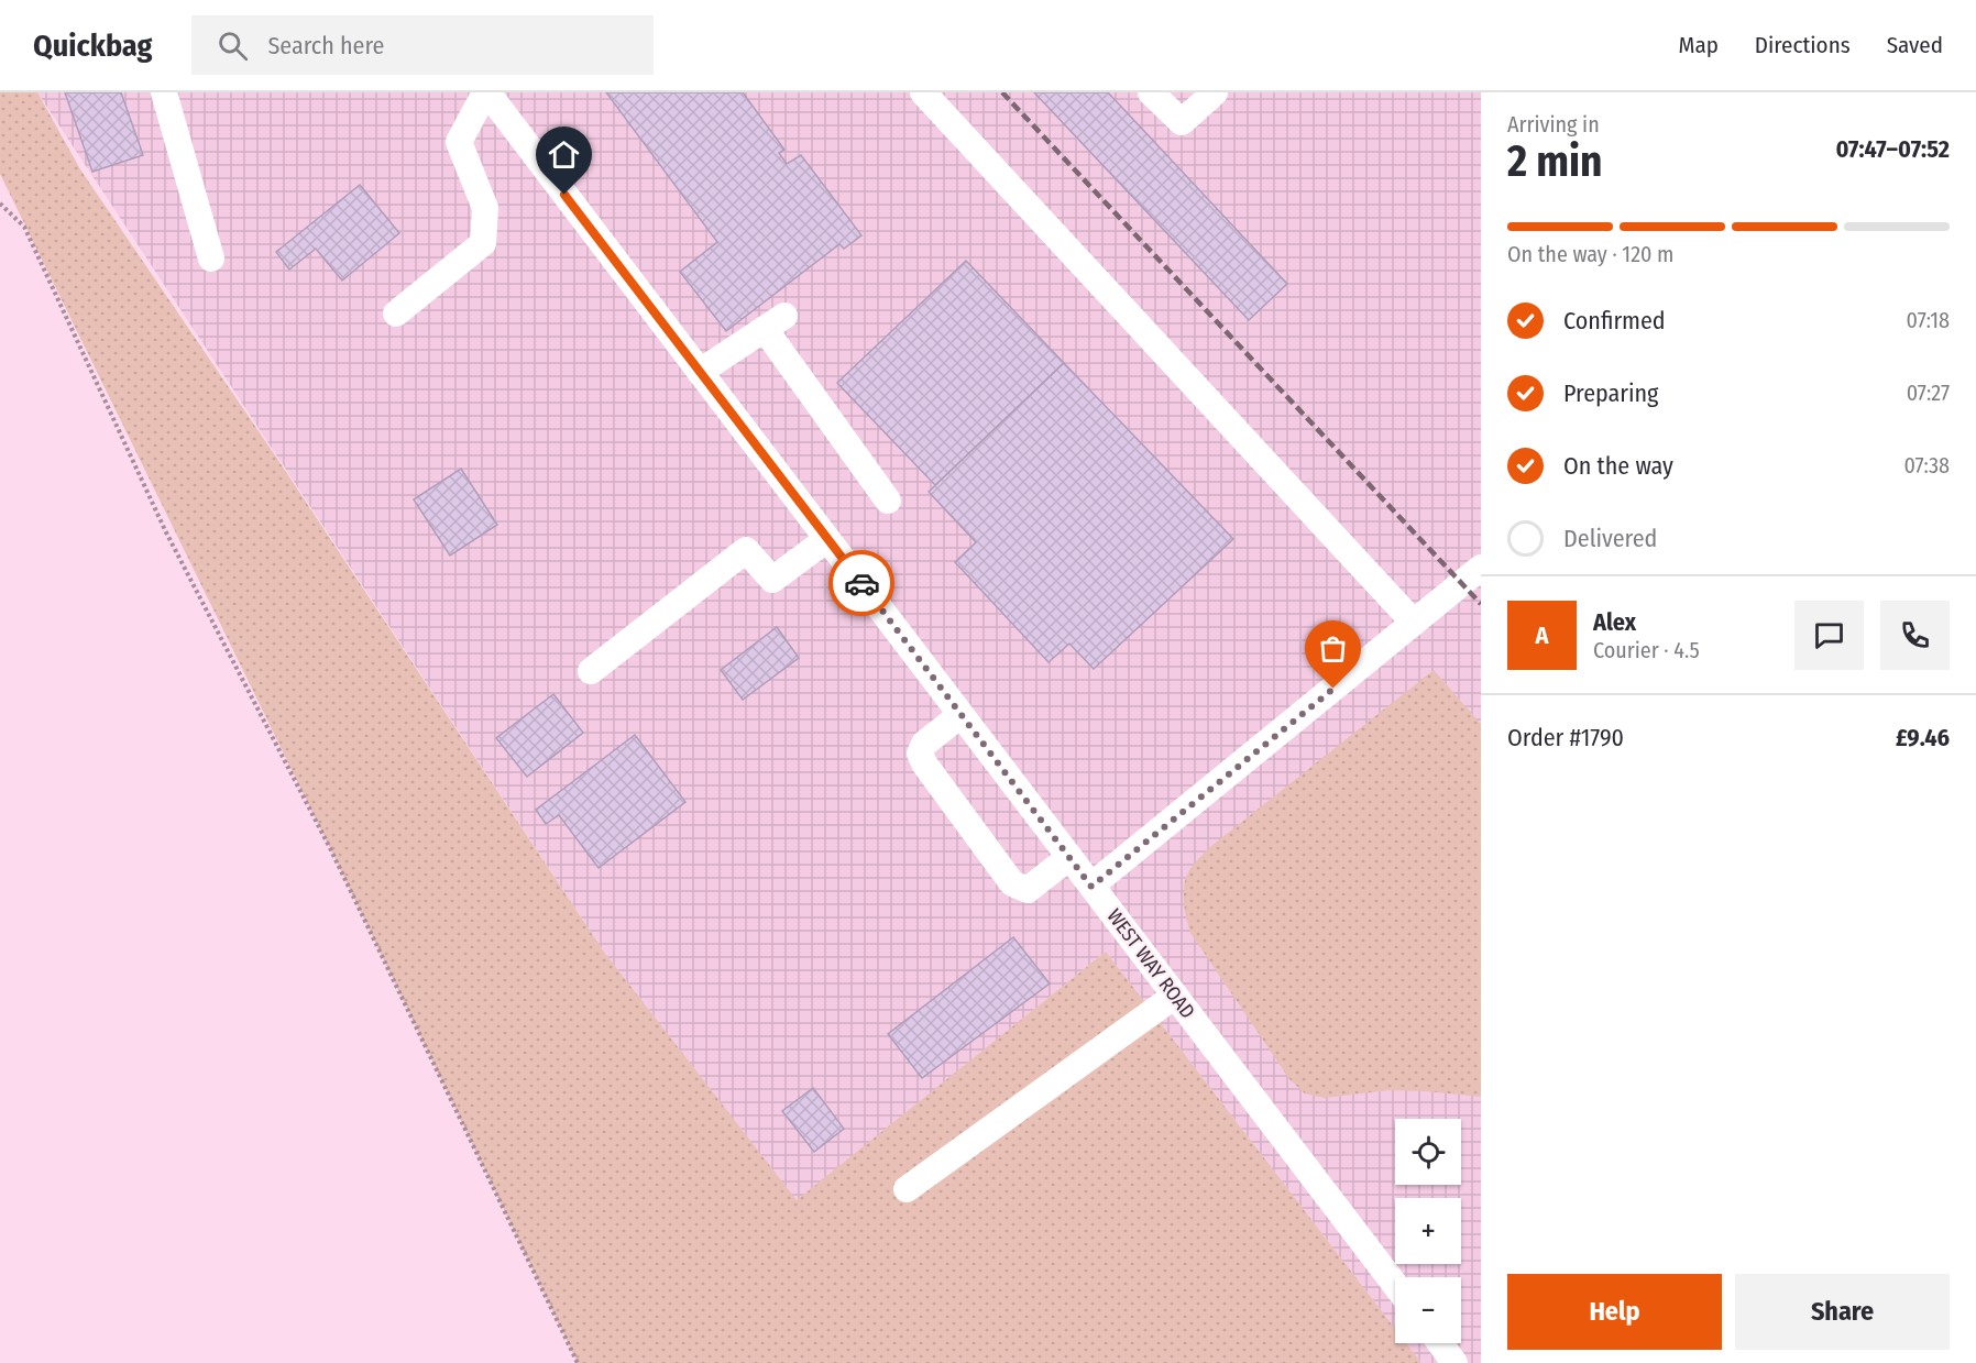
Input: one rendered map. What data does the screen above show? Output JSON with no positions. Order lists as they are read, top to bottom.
{
  "streets": {
    "lane": ["WEST WAY ROAD"]
  },
  "page": {
    "header": "Quickbag",
    "search": "Search here",
    "nav": ["Map", "Directions", "Saved"],
    "heading": ["2 min", "Arriving in", "07:47–07:52"],
    "panel": [
      "Alex",
      "Courier · 4.5",
      "Order #1790",
      "£9.46"
    ],
    "bar": "On the way · 120 m",
    "list": [
      ["Confirmed", "07:18"],
      ["Preparing", "07:27"],
      ["On the way", "07:38"],
      "Delivered"
    ],
    "round": "A",
    "map_buttons": ["+", "−"],
    "buttons": ["Help", "Share"]
  }
}
